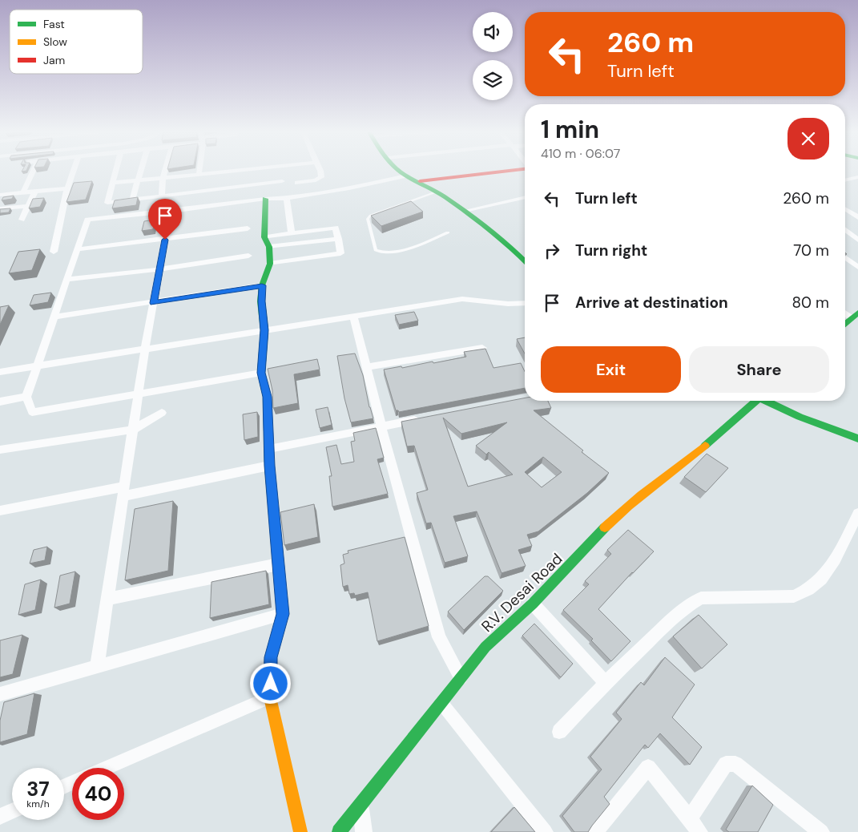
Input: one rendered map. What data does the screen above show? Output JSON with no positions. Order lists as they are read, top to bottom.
{
  "streets": {
    "street": ["R.V. Desai Road"]
  },
  "legend": ["Fast", "Slow", "Jam"],
  "page": {
    "turn": ["260 m", "Turn left"],
    "heading": ["1 min", "410 m · 06:07"],
    "list": [
      {
        "name": "Turn left",
        "value": "260 m"
      },
      {
        "name": "Turn right",
        "value": "70 m"
      },
      {
        "name": "Arrive at destination",
        "value": "80 m"
      }
    ],
    "buttons": ["Exit", "Share"],
    "speed": "37 km/h",
    "limit": "40"
  }
}
